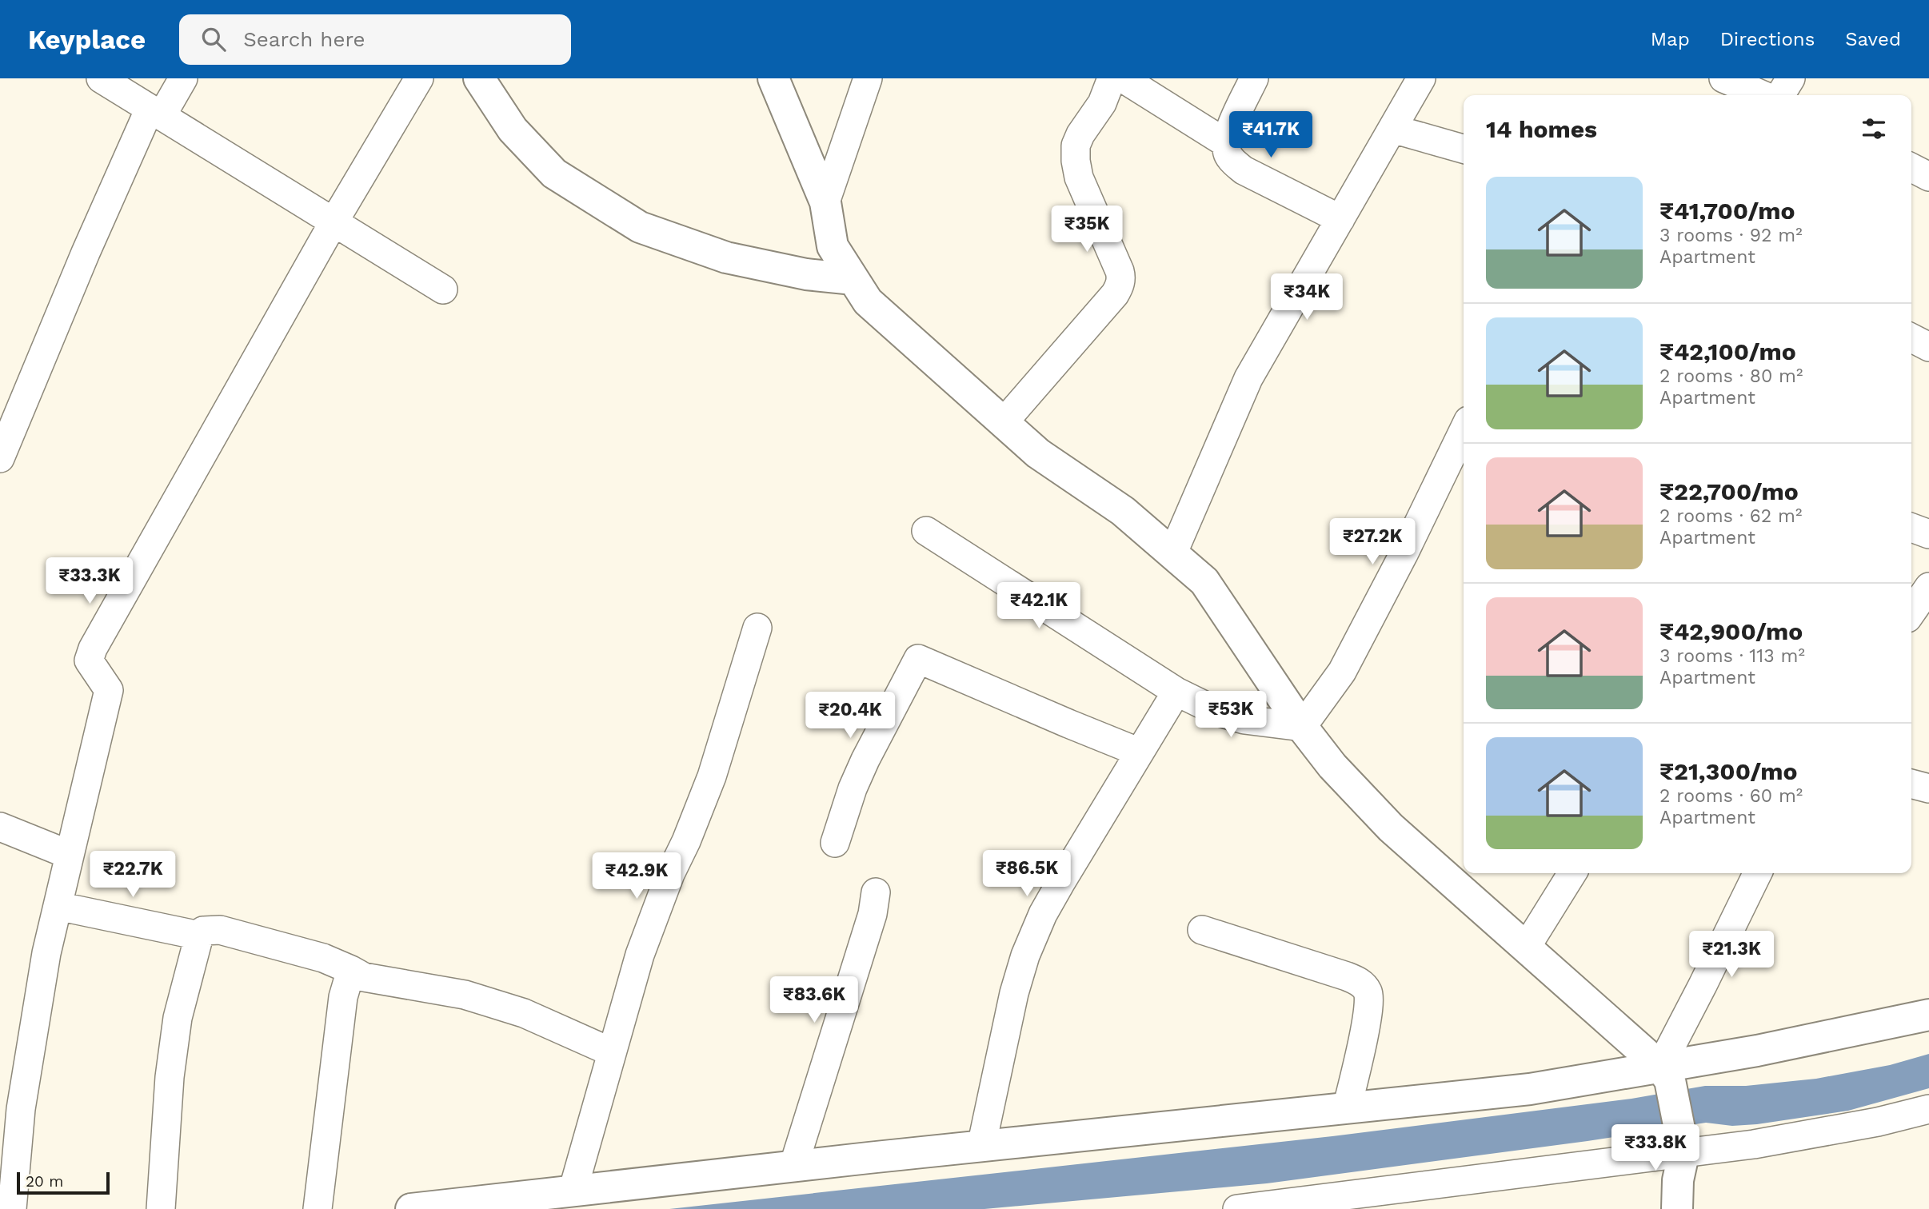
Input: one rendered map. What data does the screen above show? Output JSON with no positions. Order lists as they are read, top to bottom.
{
  "scale_bar": "20 m",
  "page": {
    "header": "Keyplace",
    "search": "Search here",
    "nav": ["Map", "Directions", "Saved"],
    "heading": "14 homes",
    "price": [
      "₹41.7K",
      "₹35K",
      "₹34K",
      "₹27.2K",
      "₹33.3K",
      "₹42.1K",
      "₹53K",
      "₹20.4K",
      "₹86.5K",
      "₹22.7K",
      "₹42.9K",
      "₹21.3K",
      "₹83.6K",
      "₹33.8K"
    ],
    "list": [
      {
        "name": "₹41,700/mo",
        "note": "3 rooms · 92 m² · Apartment"
      },
      {
        "name": "₹42,100/mo",
        "note": "2 rooms · 80 m² · Apartment"
      },
      {
        "name": "₹22,700/mo",
        "note": "2 rooms · 62 m² · Apartment"
      },
      {
        "name": "₹42,900/mo",
        "note": "3 rooms · 113 m² · Apartment"
      },
      {
        "name": "₹21,300/mo",
        "note": "2 rooms · 60 m² · Apartment"
      }
    ],
    "scale": "20 m"
  }
}
